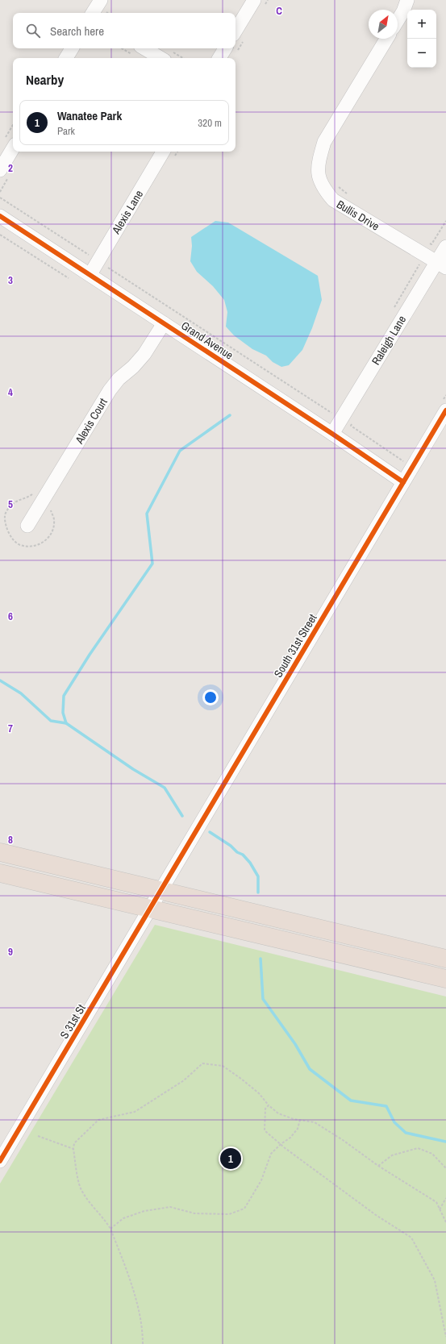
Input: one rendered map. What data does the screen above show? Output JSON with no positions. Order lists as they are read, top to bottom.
{
  "streets": {
    "street": [
      "Alexis Lane",
      "Bullis Drive",
      "Grand Avenue",
      "Raleigh Lane",
      "Alexis Court",
      "South 31st Street",
      "S 31st St"
    ]
  },
  "crossings": [
    ["Alexis Lane", "Grand Avenue"],
    ["Bullis Drive", "Raleigh Lane"],
    ["Grand Avenue", "Raleigh Lane"],
    ["Grand Avenue", "Alexis Court"],
    ["Grand Avenue", "South 31st Street"],
    ["South 31st Street", "S 31st St"]
  ],
  "north": "top right",
  "page": {
    "map_buttons": ["+", "−"],
    "search": "Search here",
    "heading": "Nearby",
    "list": [
      {
        "mark": "1",
        "name": "Wanatee Park",
        "note": "Park",
        "value": "320 m"
      }
    ],
    "pins": "1"
  },
  "grid": {
    "columns": ["C"],
    "rows": [
      "2",
      "3",
      "4",
      "5",
      "6",
      "7",
      "8",
      "9"
    ]
  }
}
